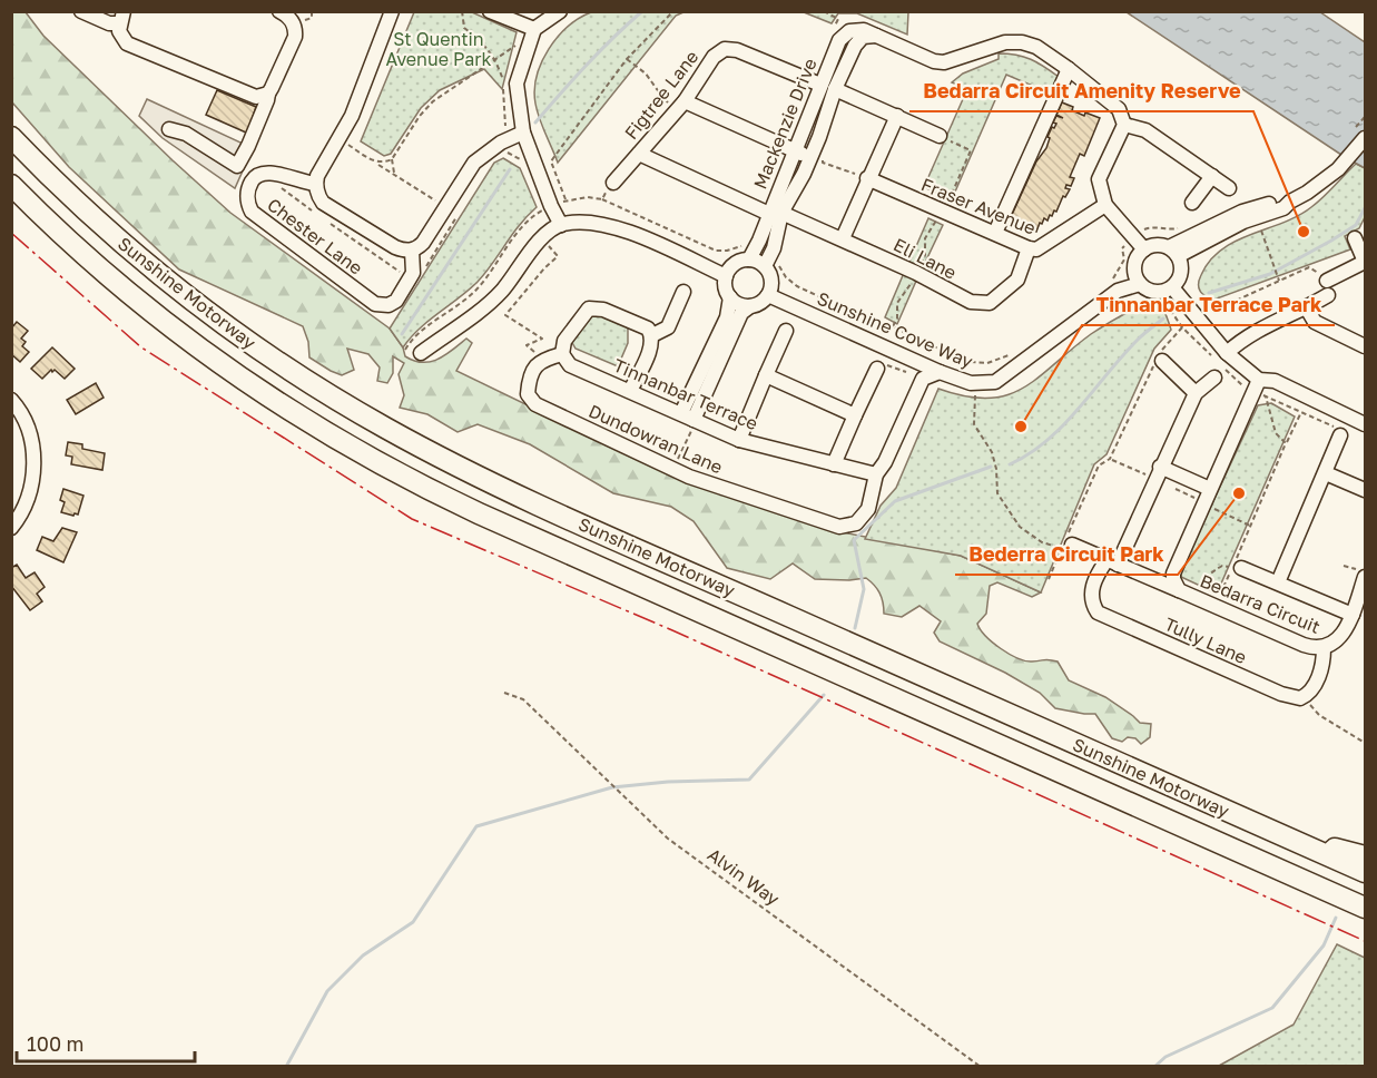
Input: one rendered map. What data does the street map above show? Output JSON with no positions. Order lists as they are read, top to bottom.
{
  "streets": {
    "highway": ["Sunshine Motorway"],
    "street": [
      "Figtree Lane",
      "Mackenzie Drive",
      "Fraser Avenue",
      "Chester Lane",
      "Eli Lane",
      "Sunshine Cove Way",
      "Tinnanbar Terrace",
      "Dundowran Lane",
      "Bedarra Circuit",
      "Tully Lane"
    ],
    "path": ["Alvin Way"]
  },
  "crossings": [
    ["Figtree Lane", "Mackenzie Drive"],
    ["Figtree Lane", "Eli Lane"],
    ["Mackenzie Drive", "Eli Lane"],
    ["Mackenzie Drive", "Sunshine Cove Way"],
    ["Fraser Avenue", "Eli Lane"],
    ["Tinnanbar Terrace", "Dundowran Lane"],
    ["Bedarra Circuit", "Tully Lane"]
  ],
  "parks": ["St Quentin Avenue Park"],
  "places": ["Bedarra Circuit Amenity Reserve", "Tinnanbar Terrace Park", "Bederra Circuit Park"],
  "scale_bar": "100 m"
}
